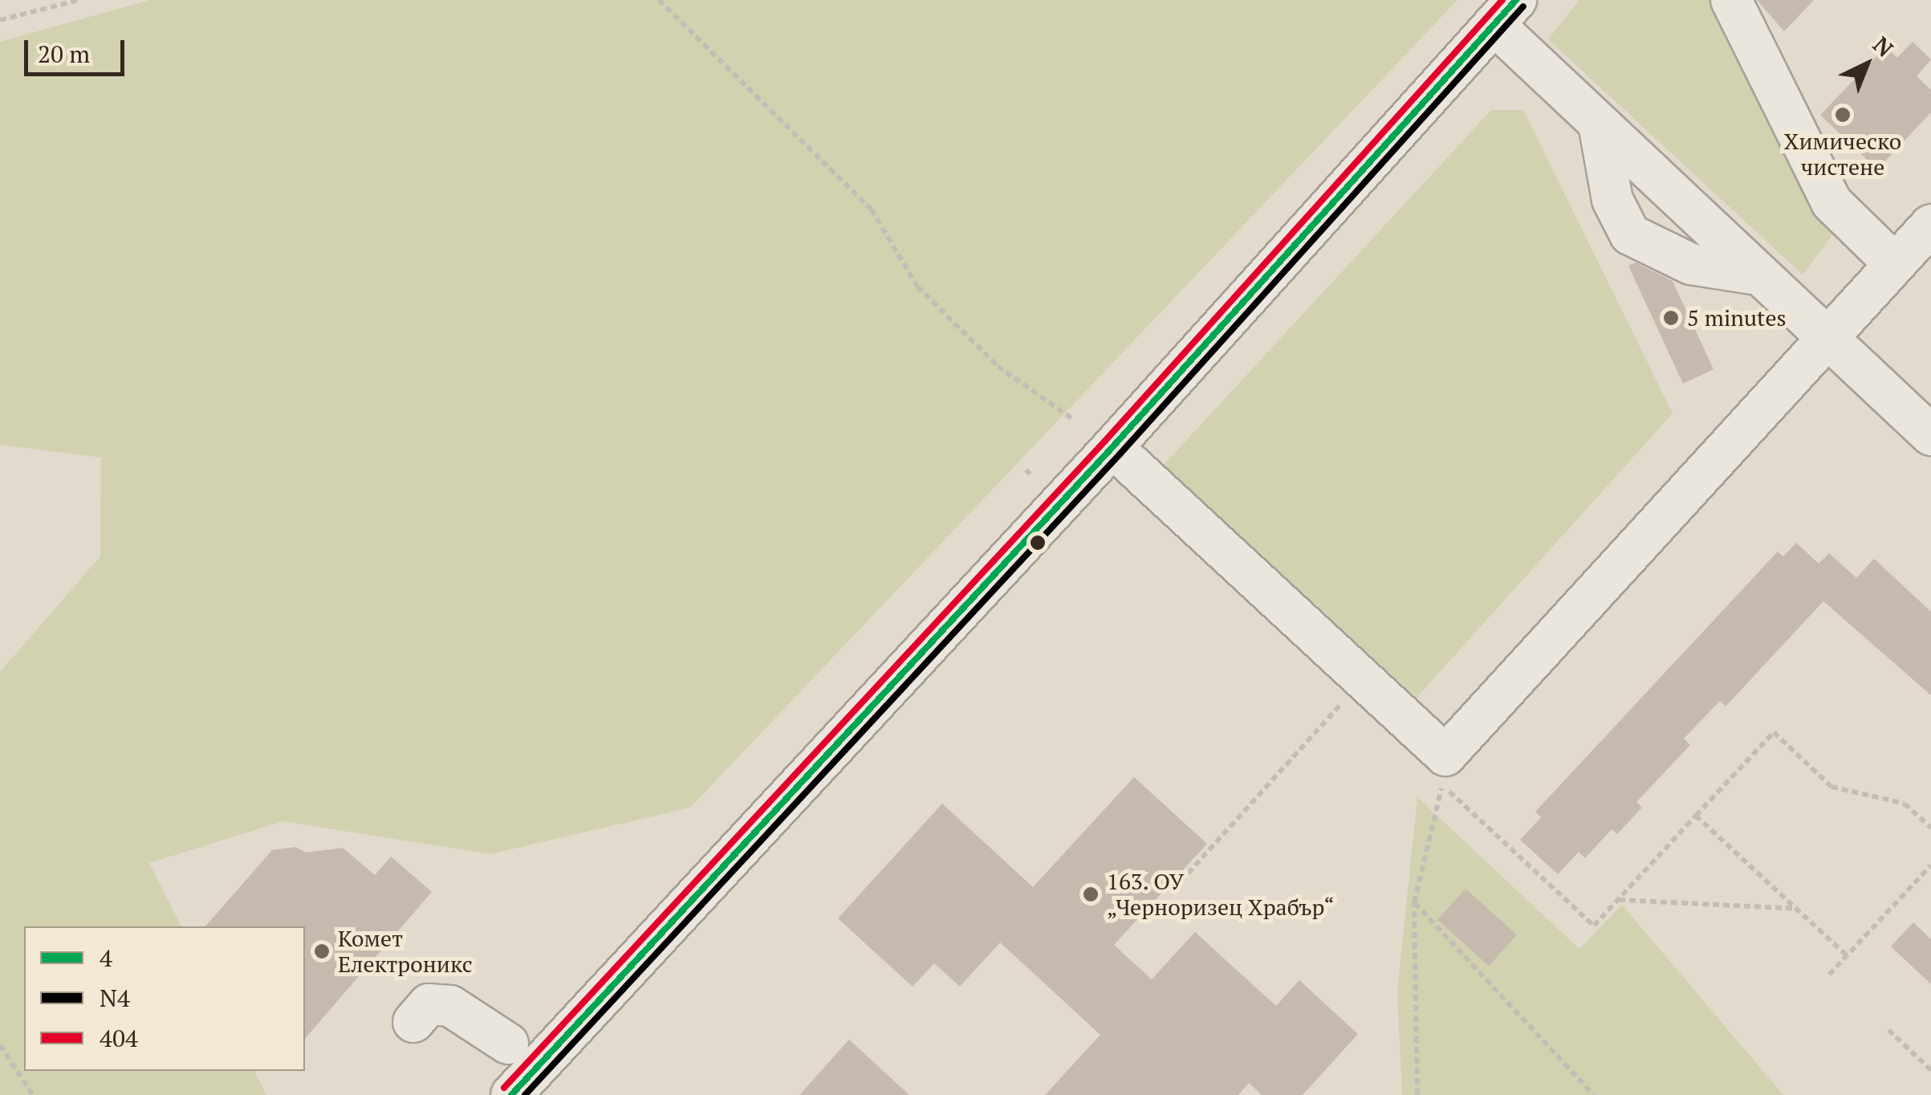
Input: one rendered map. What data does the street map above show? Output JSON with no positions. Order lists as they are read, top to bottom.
{
  "places": [
    "Химическо чистене",
    "5 minutes",
    "163. ОУ „Черноризец Храбър“",
    "Комет Електроникс"
  ],
  "lines": ["transit line 4", "transit line 404", "transit line N4"],
  "legend": ["4", "N4", "404"],
  "scale_bar": "20 m",
  "north": "top right"
}
